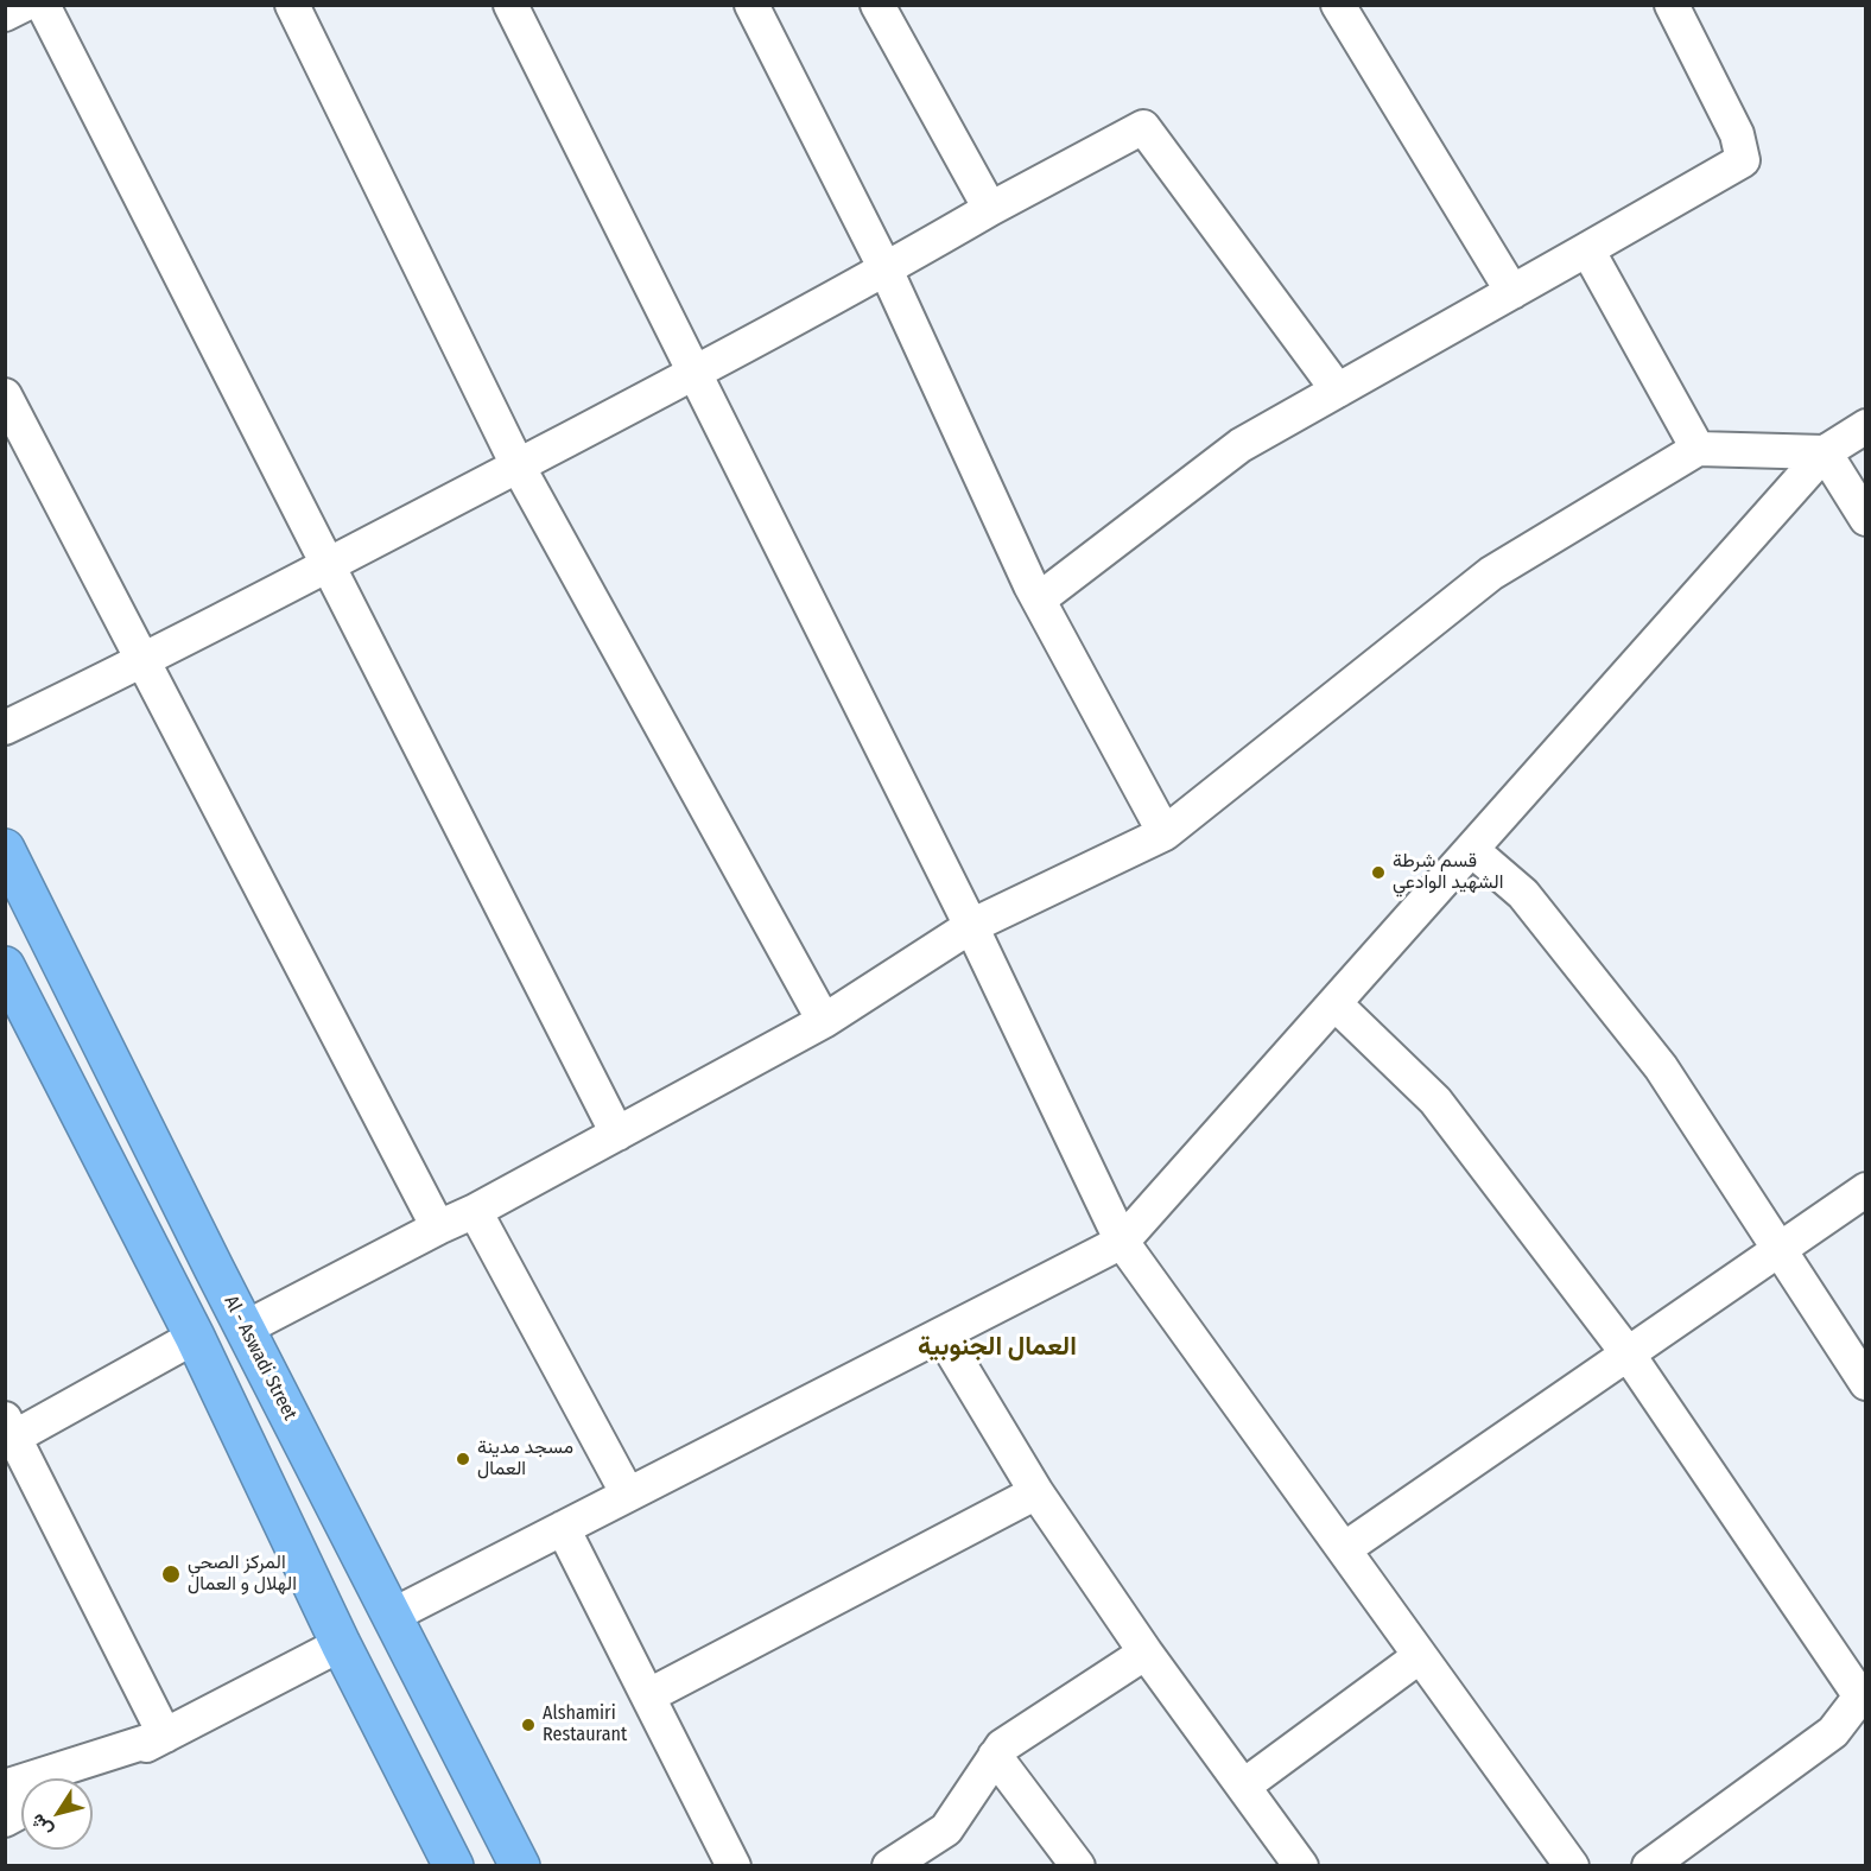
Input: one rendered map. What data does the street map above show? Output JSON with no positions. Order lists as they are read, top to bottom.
{
  "streets": {
    "highway": ["Al - Aswadi Street"]
  },
  "districts": ["العمال الجنوبية"],
  "places": [
    "قسم شرطة الشهيد الوادعي",
    "مسجد مدينة العمال",
    "المركز الصحي الهلال و العمال",
    "Alshamiri Restaurant"
  ],
  "north": "bottom left"
}
